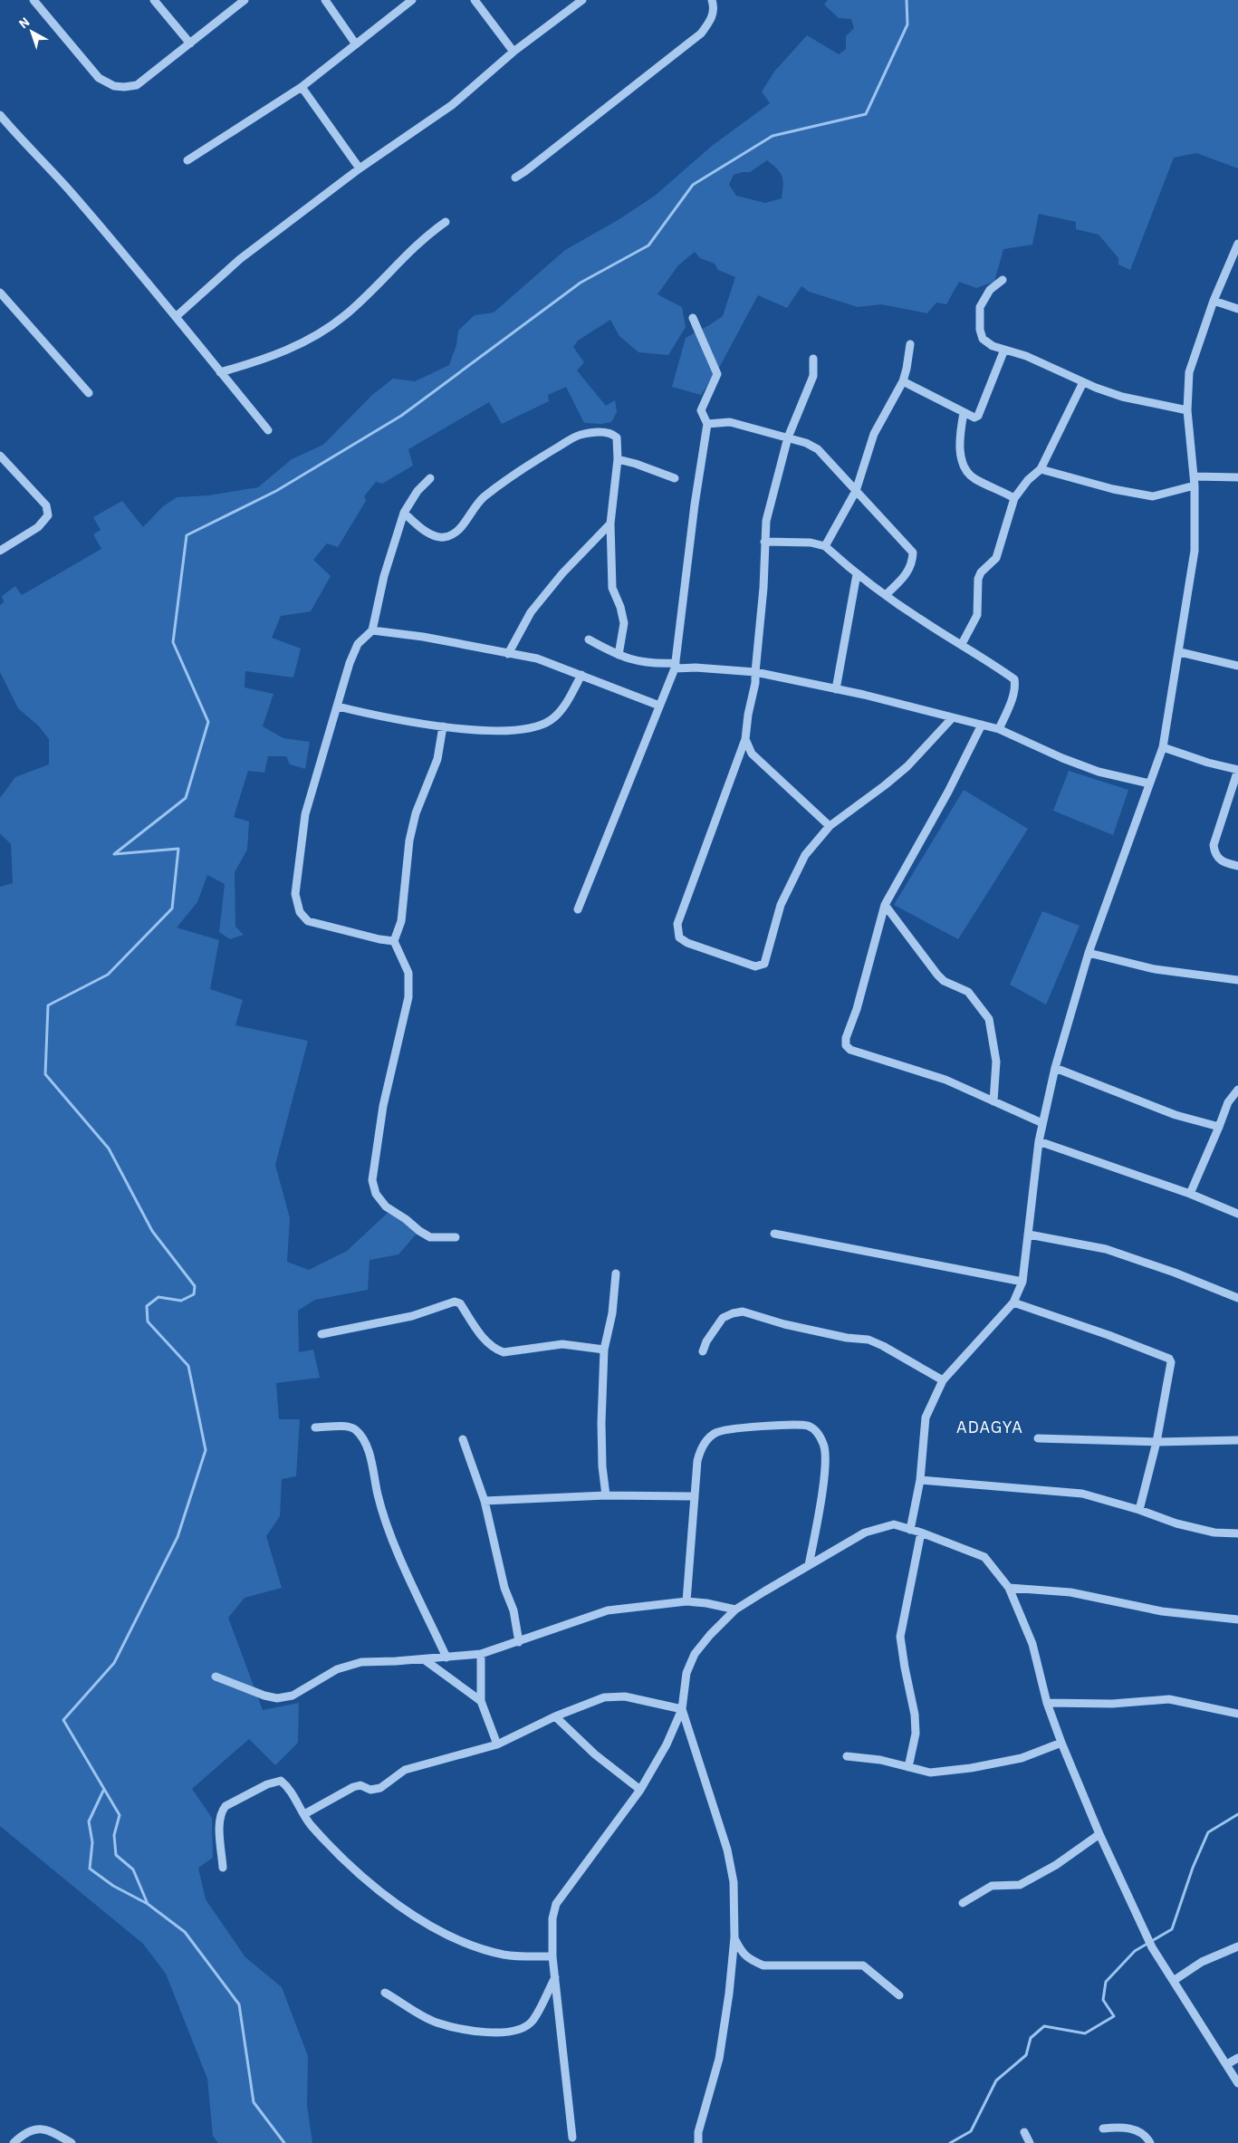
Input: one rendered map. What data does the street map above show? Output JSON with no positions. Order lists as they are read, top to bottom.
{
  "districts": ["ADAGYA"],
  "north": "top left"
}
